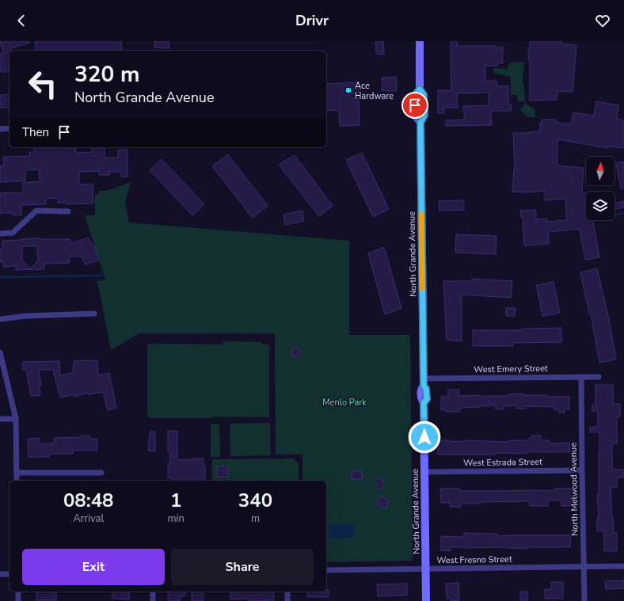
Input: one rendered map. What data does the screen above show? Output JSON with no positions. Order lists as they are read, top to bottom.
{
  "streets": {
    "main road": ["North Grande Avenue"],
    "street": [
      "West Emery Street",
      "West Estrada Street",
      "North Melwood Avenue",
      "West Fresno Street"
    ]
  },
  "crossings": [
    ["North Grande Avenue", "West Emery Street"],
    ["North Grande Avenue", "West Estrada Street"],
    ["North Grande Avenue", "West Fresno Street"],
    ["West Emery Street", "North Melwood Avenue"],
    ["West Estrada Street", "North Melwood Avenue"],
    ["North Melwood Avenue", "West Fresno Street"]
  ],
  "parks": ["Menlo Park"],
  "places": ["Ace Hardware"],
  "north": "top",
  "page": {
    "header": "Drivr",
    "turn": ["320 m", "North Grande Avenue"],
    "then": "Then",
    "eta": [
      "08:48",
      "Arrival",
      "1",
      "min",
      "340",
      "m"
    ],
    "buttons": ["Exit", "Share"]
  }
}
